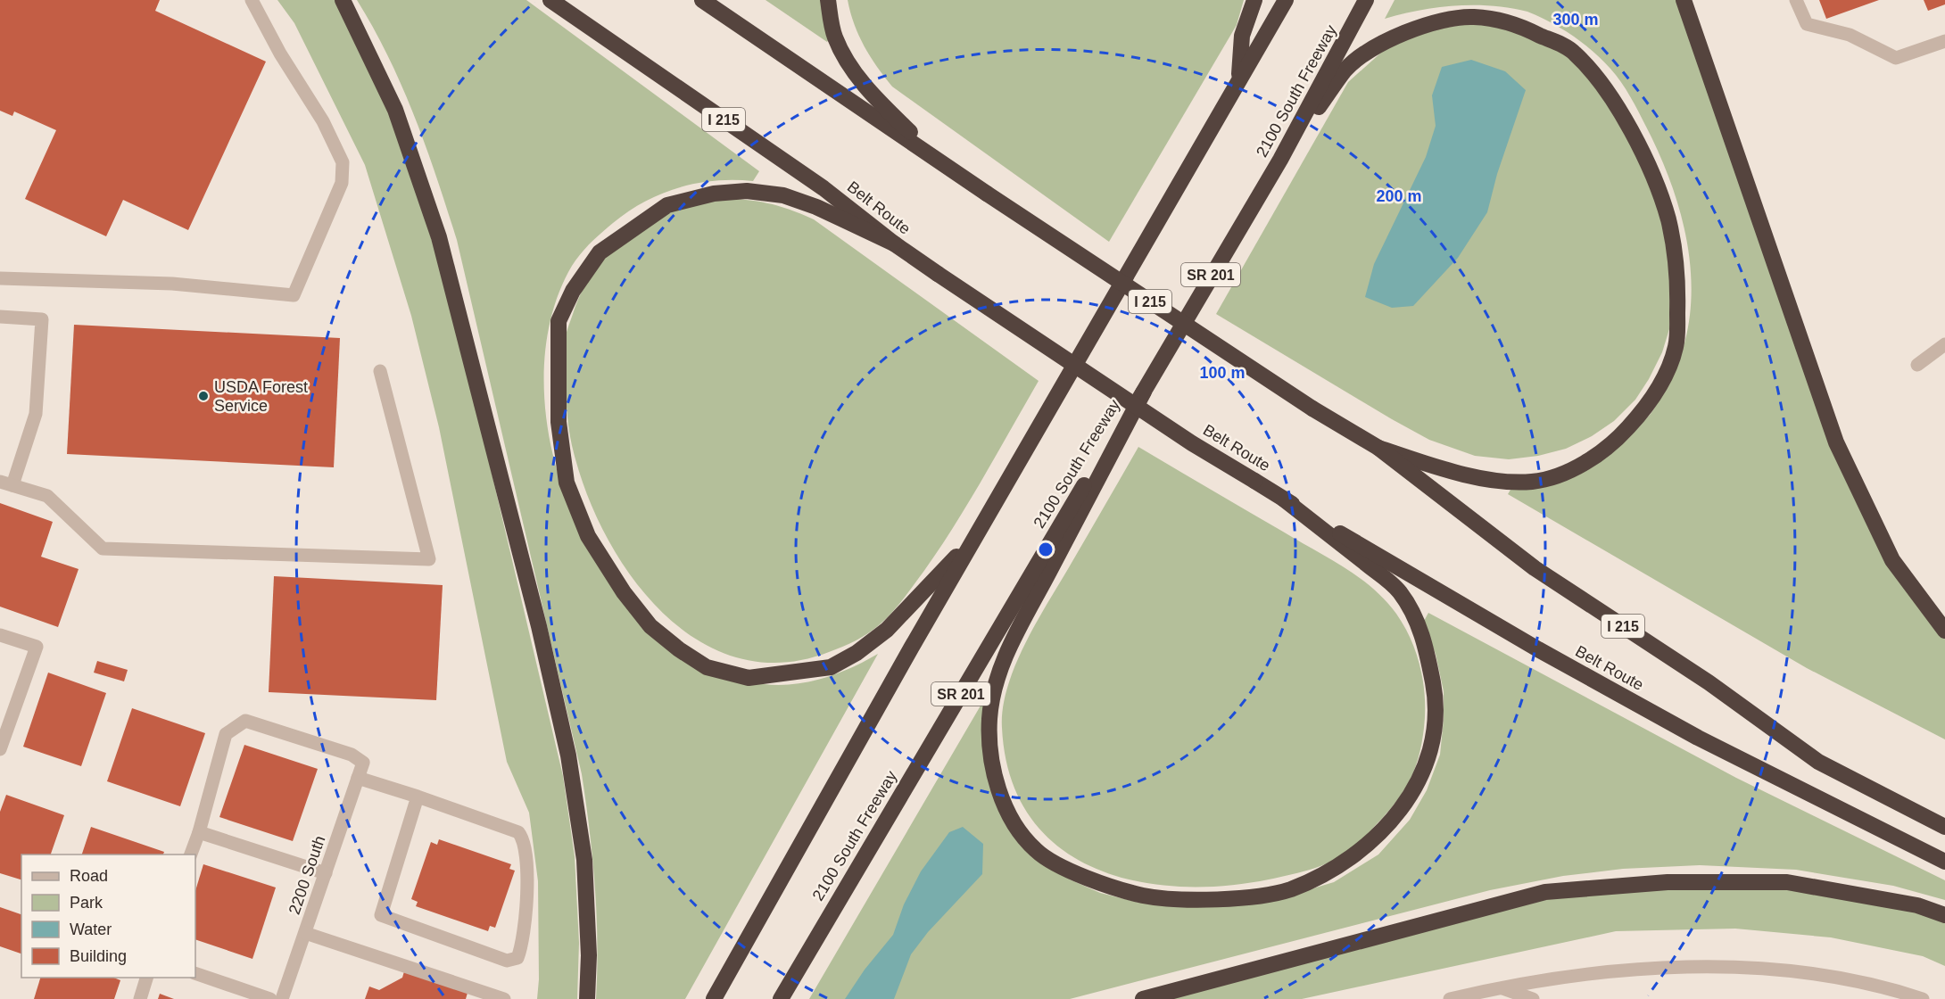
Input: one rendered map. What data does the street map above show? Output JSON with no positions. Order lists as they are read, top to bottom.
{
  "streets": {
    "highway": [
      "2100 South Freeway",
      "I 215",
      "Belt Route",
      "SR 201"
    ],
    "street": ["2200 South"]
  },
  "places": ["USDA Forest Service"],
  "legend": [
    "Road",
    "Park",
    "Water",
    "Building"
  ],
  "rings": ["300 m", "200 m", "100 m"]
}
